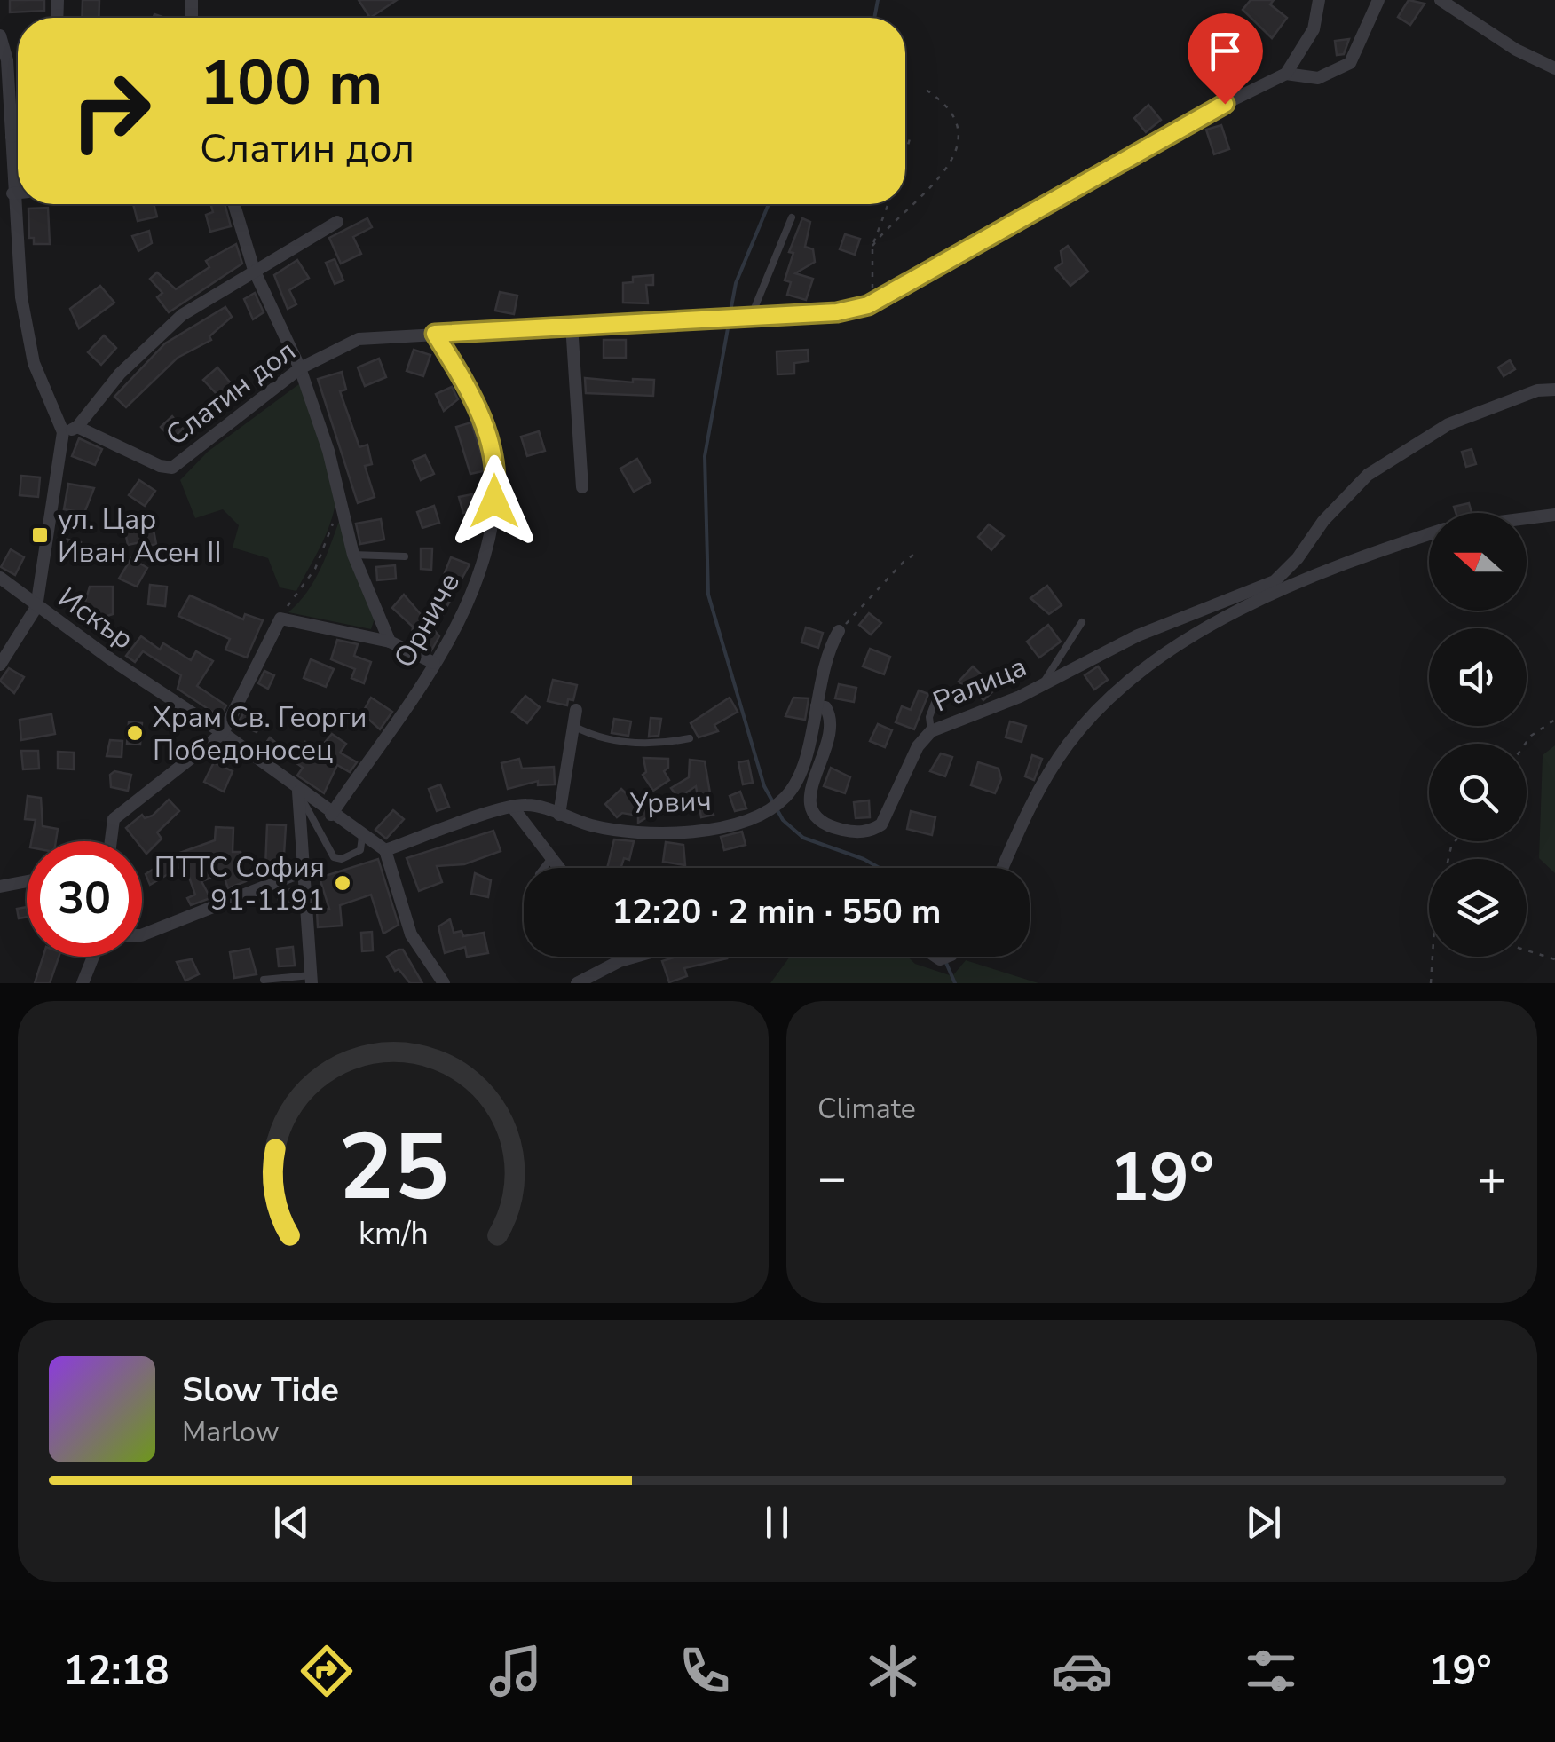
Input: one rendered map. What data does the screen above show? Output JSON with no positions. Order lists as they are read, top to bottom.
{
  "streets": {
    "street": [
      "Слатин дол",
      "Искър",
      "Орниче",
      "Ралица",
      "Урвич"
    ]
  },
  "crossings": [
    ["Слатин дол", "Орниче"],
    ["Искър", "Орниче"],
    ["Искър", "Урвич"],
    ["Ралица", "Урвич"]
  ],
  "places": {
    "transit": ["ул. Цар Иван Асен ІІ"],
    "other": ["Храм Св. Георги Победоносец", "ПТТС София 91-1191"]
  },
  "north": "left",
  "page": {
    "turn": ["100 m", "Слатин дол"],
    "limit": "30",
    "trip": "12:20 · 2 min · 550 m",
    "tile": "Climate",
    "heat": ["−", "19°", "+"],
    "song": ["Slow Tide", "Marlow"],
    "tabs": ["12:18", "19°"],
    "gauge": ["25", "km/h"]
  }
}
